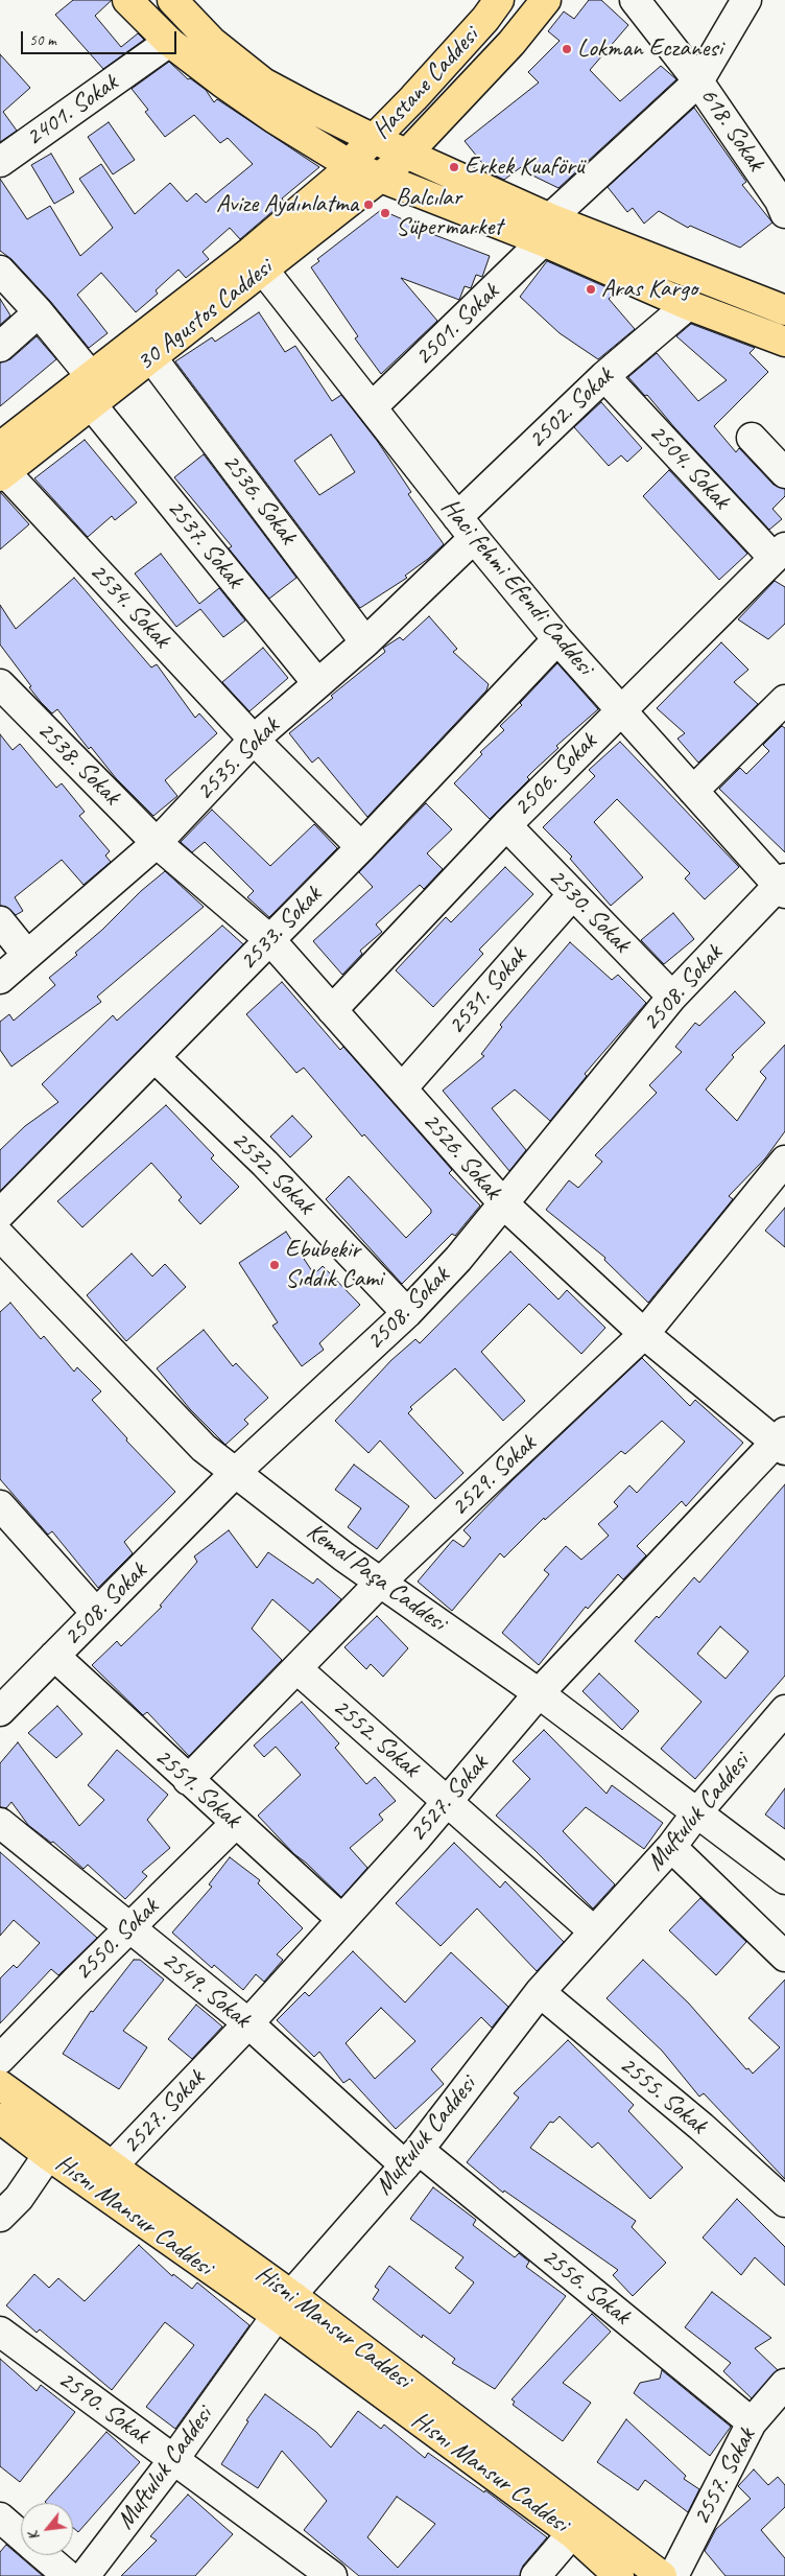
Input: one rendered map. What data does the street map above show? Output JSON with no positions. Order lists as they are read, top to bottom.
{
  "streets": {
    "main road": [
      "Hastane Caddesi",
      "30 Agustos Caddesi",
      "Hısnı Mansur Caddesi",
      "Hisni Mansur Caddesi"
    ],
    "street": [
      "2401. Sokak",
      "618. Sokak",
      "2501. Sokak",
      "2502. Sokak",
      "2504. Sokak",
      "2536. Sokak",
      "2537. Sokak",
      "Haci fehmi Efendi Caddesi",
      "2534. Sokak",
      "2535. Sokak",
      "2538. Sokak",
      "2506. Sokak",
      "2530. Sokak",
      "2533. Sokak",
      "2508. Sokak",
      "2531. Sokak",
      "2526. Sokak",
      "2532. Sokak",
      "2529. Sokak",
      "Kemal Paşa Caddesi",
      "2552. Sokak",
      "2551. Sokak",
      "2527. Sokak",
      "Muftuluk Caddesi",
      "2550. Sokak",
      "2549. Sokak",
      "2555. Sokak",
      "2556. Sokak",
      "2590. Sokak",
      "2557. Sokak"
    ]
  },
  "crossings": [
    ["Hastane Caddesi", "30 Agustos Caddesi"],
    ["618. Sokak", "2501. Sokak"],
    ["30 Agustos Caddesi", "2536. Sokak"],
    ["30 Agustos Caddesi", "2537. Sokak"],
    ["30 Agustos Caddesi", "Haci fehmi Efendi Caddesi"],
    ["30 Agustos Caddesi", "2534. Sokak"],
    ["2501. Sokak", "Haci fehmi Efendi Caddesi"],
    ["2502. Sokak", "2504. Sokak"],
    ["2502. Sokak", "Haci fehmi Efendi Caddesi"],
    ["2502. Sokak", "2535. Sokak"],
    ["2504. Sokak", "2506. Sokak"],
    ["2536. Sokak", "2535. Sokak"],
    ["2537. Sokak", "2535. Sokak"],
    ["Haci fehmi Efendi Caddesi", "2535. Sokak"],
    ["Haci fehmi Efendi Caddesi", "2506. Sokak"],
    ["Haci fehmi Efendi Caddesi", "2533. Sokak"],
    ["Haci fehmi Efendi Caddesi", "2508. Sokak"],
    ["2534. Sokak", "2535. Sokak"],
    ["2534. Sokak", "2533. Sokak"],
    ["2535. Sokak", "2538. Sokak"],
    ["2535. Sokak", "2526. Sokak"],
    ["2538. Sokak", "2526. Sokak"],
    ["2506. Sokak", "2530. Sokak"],
    ["2506. Sokak", "2526. Sokak"],
    ["2530. Sokak", "2508. Sokak"],
    ["2530. Sokak", "2531. Sokak"],
    ["2533. Sokak", "2526. Sokak"],
    ["2533. Sokak", "2532. Sokak"],
    ["2508. Sokak", "2526. Sokak"],
    ["2508. Sokak", "2532. Sokak"],
    ["2508. Sokak", "Kemal Paşa Caddesi"],
    ["2508. Sokak", "2551. Sokak"],
    ["2531. Sokak", "2526. Sokak"],
    ["2526. Sokak", "2529. Sokak"],
    ["2526. Sokak", "2527. Sokak"],
    ["2529. Sokak", "Kemal Paşa Caddesi"],
    ["2529. Sokak", "2552. Sokak"],
    ["2529. Sokak", "2551. Sokak"],
    ["Kemal Paşa Caddesi", "2527. Sokak"],
    ["Kemal Paşa Caddesi", "Muftuluk Caddesi"],
    ["2552. Sokak", "2527. Sokak"],
    ["2552. Sokak", "Muftuluk Caddesi"],
    ["2551. Sokak", "2527. Sokak"],
    ["2551. Sokak", "2550. Sokak"],
    ["2527. Sokak", "2549. Sokak"],
    ["2527. Sokak", "Hisni Mansur Caddesi"],
    ["Muftuluk Caddesi", "2549. Sokak"],
    ["Muftuluk Caddesi", "2555. Sokak"],
    ["Muftuluk Caddesi", "Hısnı Mansur Caddesi"],
    ["Muftuluk Caddesi", "2556. Sokak"],
    ["Muftuluk Caddesi", "Hisni Mansur Caddesi"],
    ["Muftuluk Caddesi", "2590. Sokak"],
    ["2550. Sokak", "2549. Sokak"],
    ["2549. Sokak", "2556. Sokak"],
    ["Hısnı Mansur Caddesi", "Hisni Mansur Caddesi"],
    ["2556. Sokak", "2557. Sokak"]
  ],
  "places": [
    "Lokman Eczanesi",
    "Erkek Kuaförü",
    "Avize Aydınlatma",
    "Balcılar Süpermarket",
    "Aras Kargo",
    "Ebubekir Sıddık Cami"
  ],
  "scale_bar": "50 m",
  "north": "bottom left"
}
